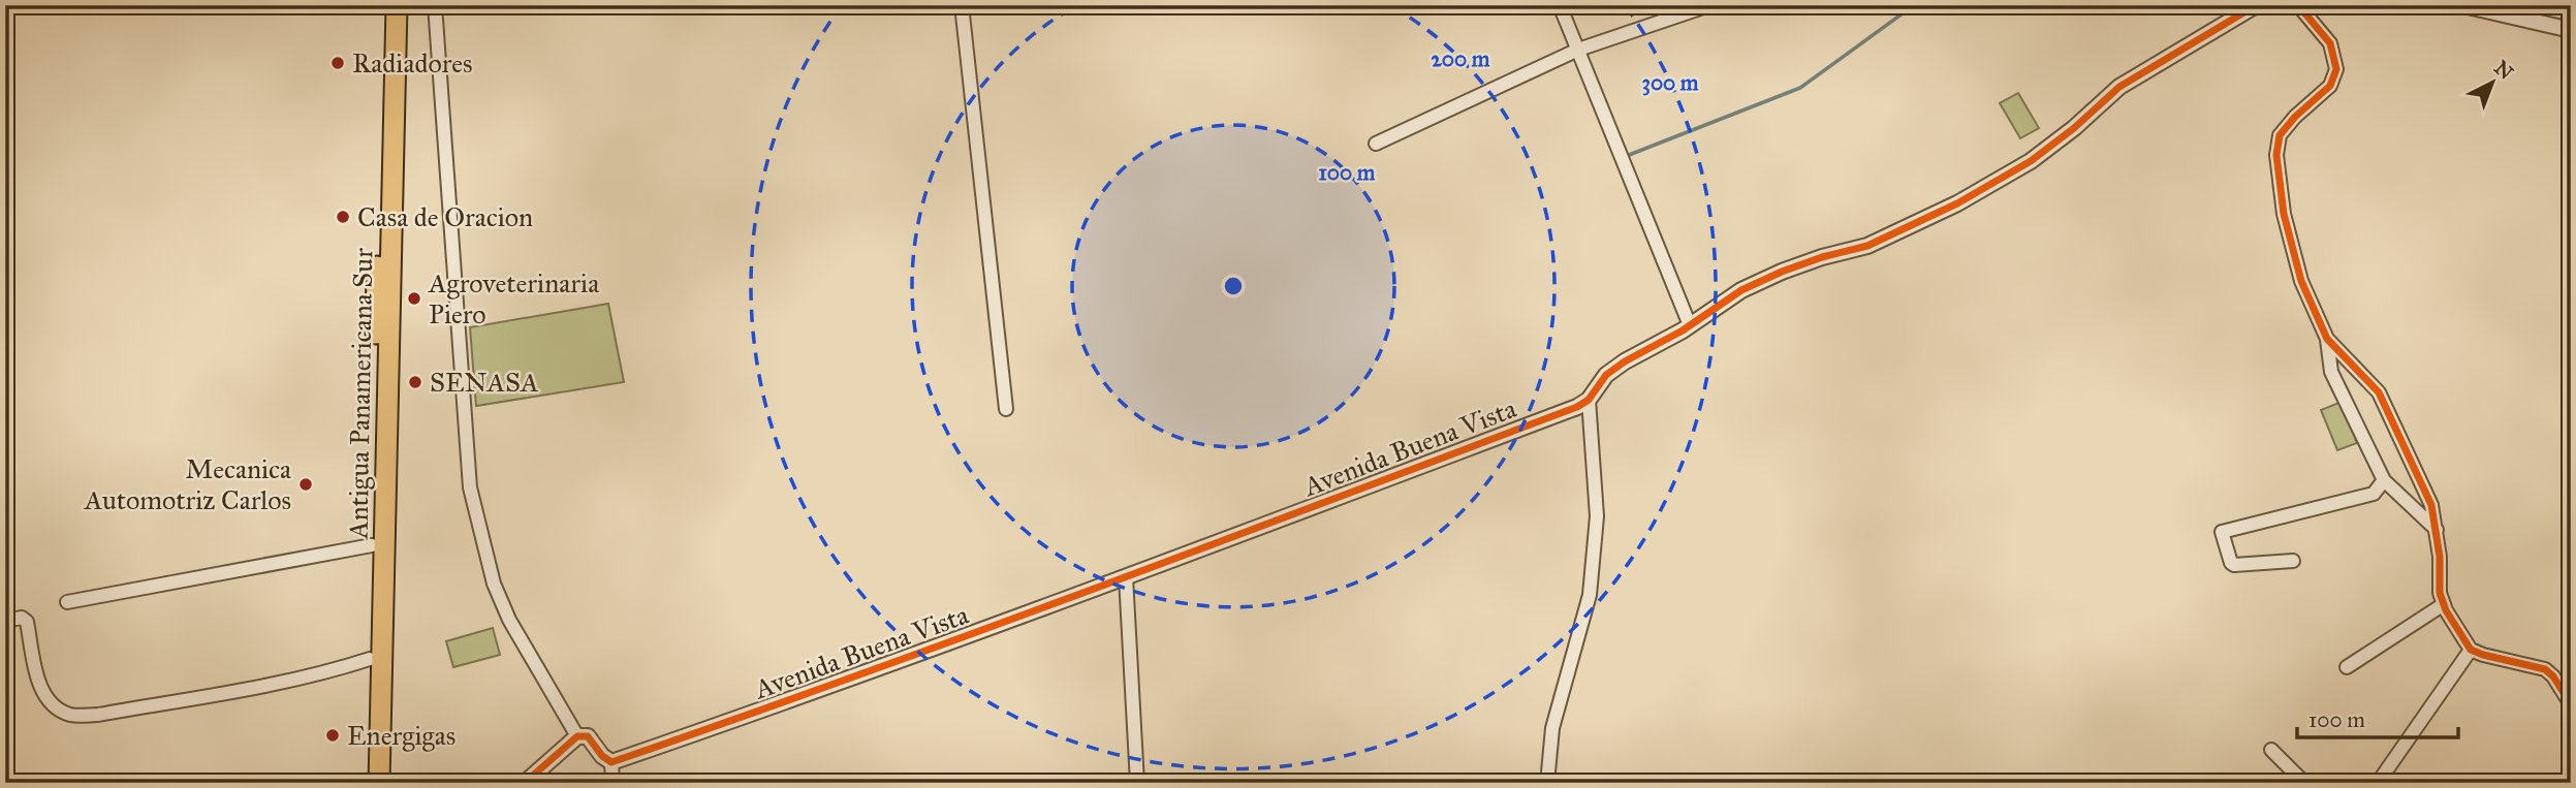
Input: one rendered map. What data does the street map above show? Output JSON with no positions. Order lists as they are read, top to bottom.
{
  "streets": {
    "main road": ["Antigua Panamericana Sur"],
    "street": ["Avenida Buena Vista"]
  },
  "places": [
    "Radiadores",
    "Casa de Oracion",
    "Agroveterinaria Piero",
    "SENASA",
    "Mecanica Automotriz Carlos",
    "Energigas"
  ],
  "scale_bar": "100 m",
  "north": "top right",
  "rings": ["200 m", "300 m", "100 m"]
}
